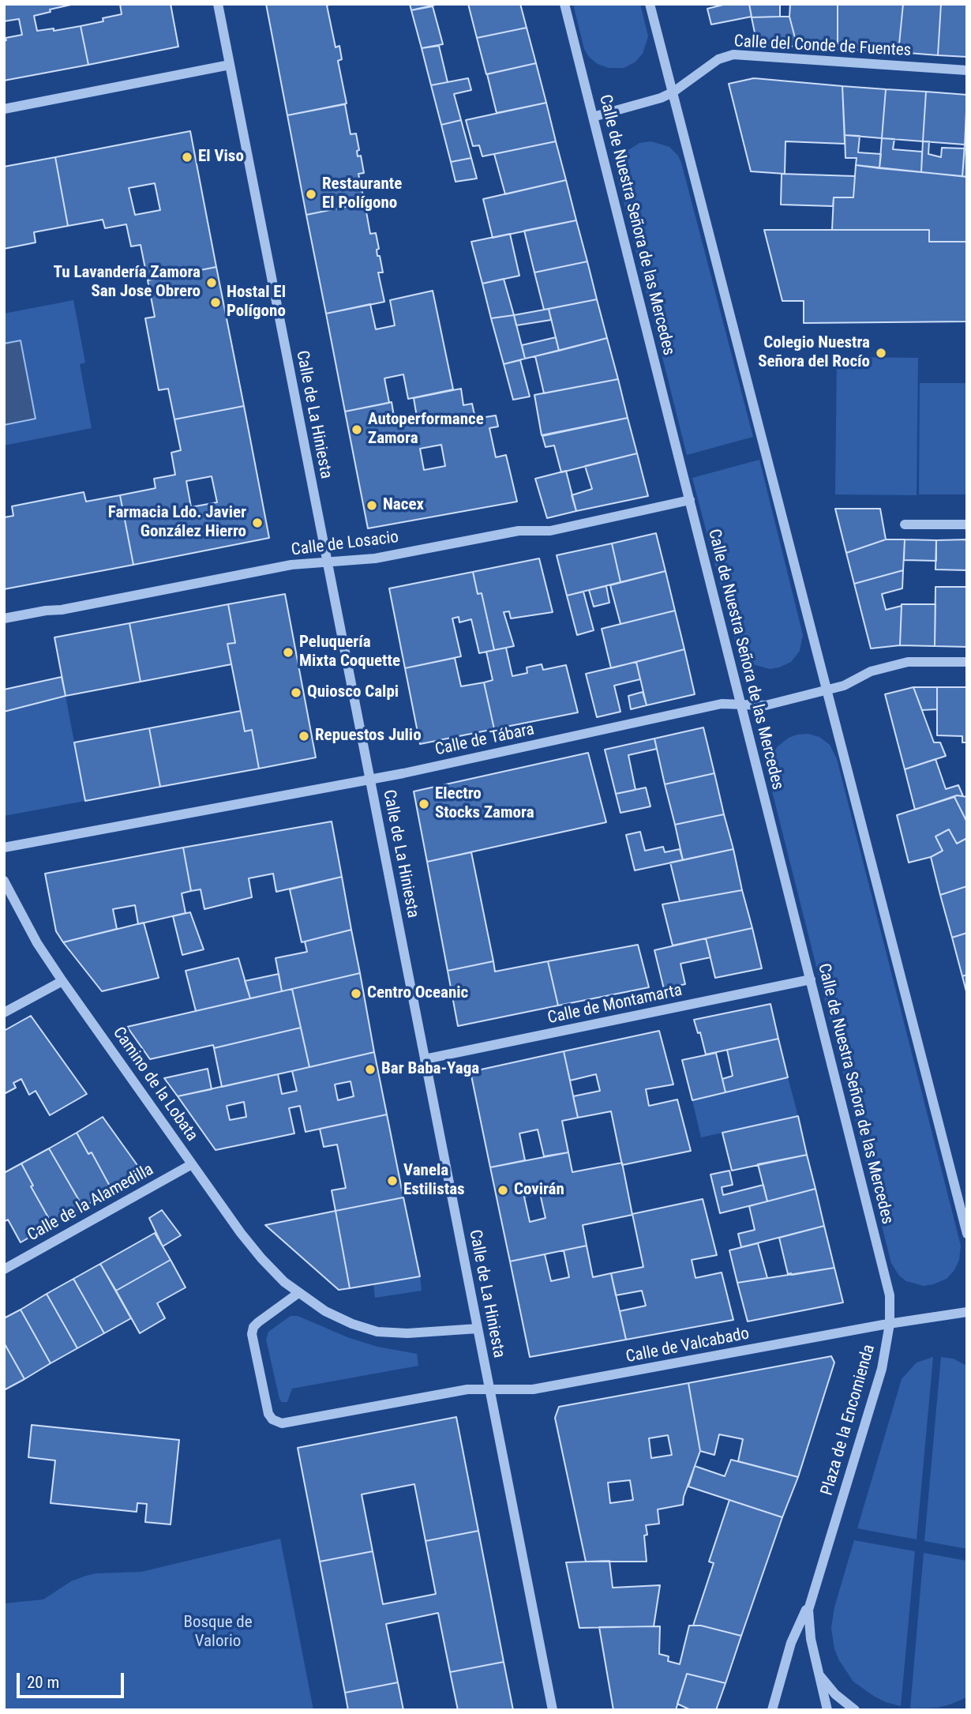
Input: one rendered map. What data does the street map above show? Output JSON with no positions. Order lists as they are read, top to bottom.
{
  "streets": {
    "street": [
      "Calle del Conde de Fuentes",
      "Calle de Nuestra Señora de las Mercedes",
      "Calle de La Hiniesta",
      "Calle de Losacio",
      "Calle de Tábara",
      "Calle de Montamarta",
      "Camino de la Lobata",
      "Calle de la Alamedilla",
      "Calle de Valcabado",
      "Plaza de la Encomienda"
    ]
  },
  "crossings": [
    ["Calle del Conde de Fuentes", "Calle de Nuestra Señora de las Mercedes"],
    ["Calle de Nuestra Señora de las Mercedes", "Calle de Losacio"],
    ["Calle de Nuestra Señora de las Mercedes", "Calle de Tábara"],
    ["Calle de Nuestra Señora de las Mercedes", "Calle de Montamarta"],
    ["Calle de Nuestra Señora de las Mercedes", "Calle de Valcabado"],
    ["Calle de Nuestra Señora de las Mercedes", "Plaza de la Encomienda"],
    ["Calle de La Hiniesta", "Calle de Losacio"],
    ["Calle de La Hiniesta", "Calle de Tábara"],
    ["Calle de La Hiniesta", "Calle de Montamarta"],
    ["Calle de La Hiniesta", "Camino de la Lobata"],
    ["Calle de La Hiniesta", "Calle de Valcabado"],
    ["Camino de la Lobata", "Calle de la Alamedilla"],
    ["Calle de Valcabado", "Plaza de la Encomienda"]
  ],
  "parks": ["Bosque de Valorio"],
  "places": [
    "El Viso",
    "Restaurante El Polígono",
    "Tu Lavandería Zamora San Jose Obrero",
    "Hostal El Polígono",
    "Colegio Nuestra Señora del Rocío",
    "Autoperformance Zamora",
    "Nacex",
    "Farmacia Ldo. Javier González Hierro",
    "Peluquería Mixta Coquette",
    "Quiosco Calpi",
    "Repuestos Julio",
    "Electro Stocks Zamora",
    "Centro Oceanic",
    "Bar Baba-Yaga",
    "Vanela Estilistas",
    "Covirán"
  ],
  "scale_bar": "20 m"
}
